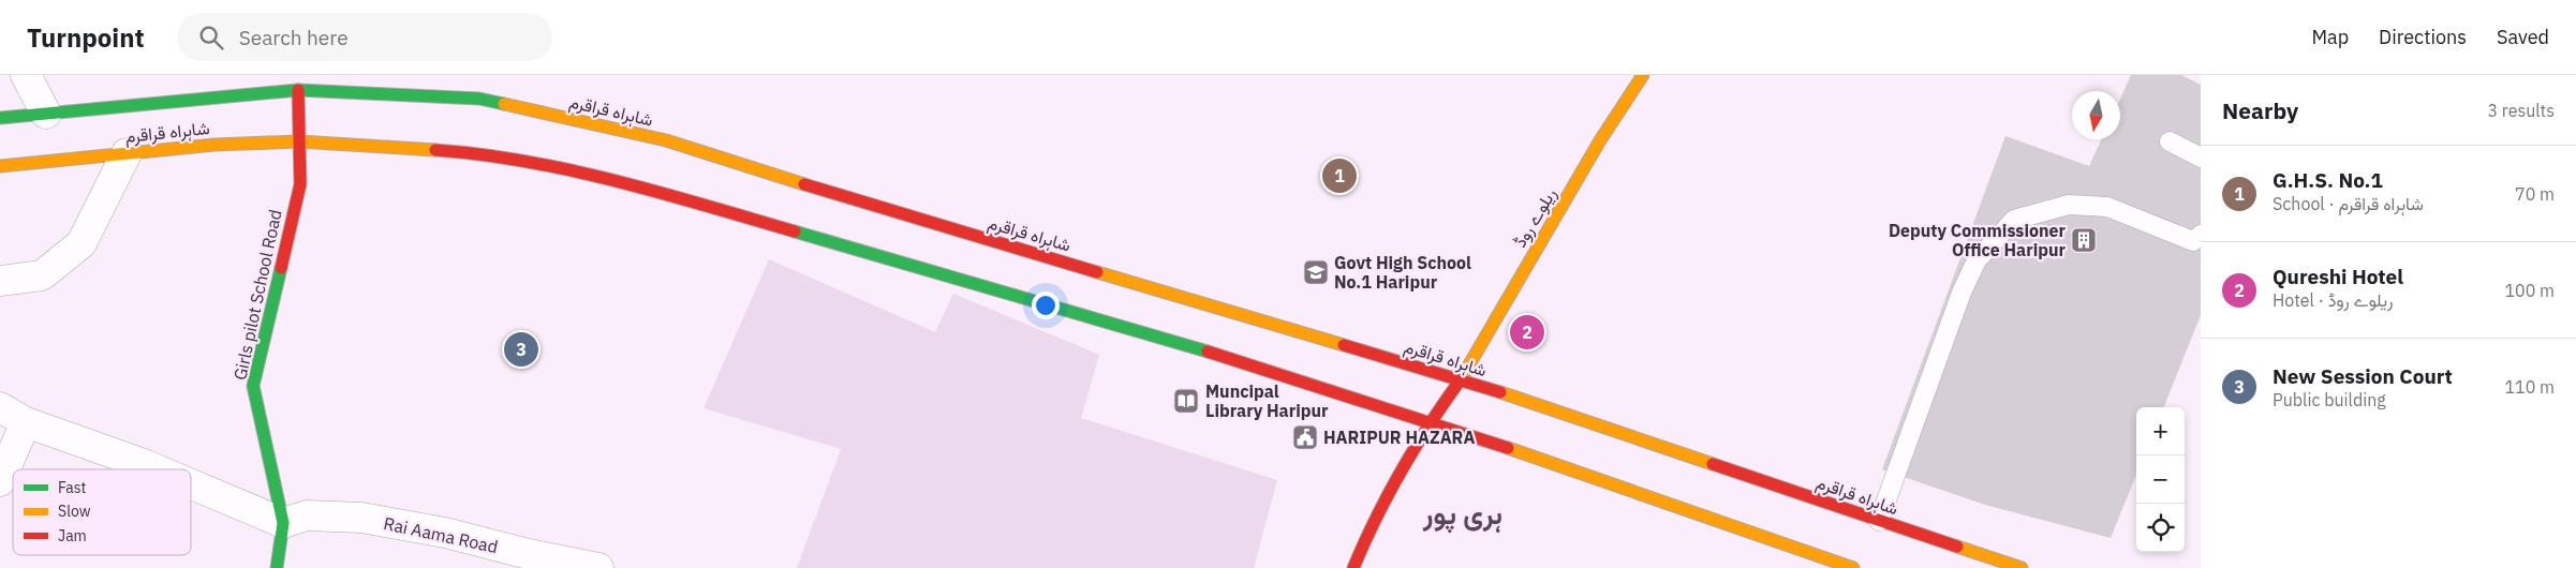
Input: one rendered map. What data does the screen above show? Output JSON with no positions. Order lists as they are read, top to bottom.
{
  "streets": {
    "main road": ["شاہراہ قراقرم", "ریلوے روڈ", "Girls pilot School Road"],
    "street": ["Rai Aama Road"]
  },
  "crossings": [
    ["شاہراہ قراقرم", "ریلوے روڈ"],
    ["شاہراہ قراقرم", "Girls pilot School Road"],
    ["Girls pilot School Road", "Rai Aama Road"]
  ],
  "districts": ["ہری پور"],
  "places": {
    "building": ["Deputy Commissioner Office Haripur"],
    "school or university": ["Govt High School No.1 Haripur"],
    "library": ["Muncipal Library Haripur"],
    "public building": ["HARIPUR HAZARA"]
  },
  "legend": ["Fast", "Slow", "Jam"],
  "north": "bottom",
  "page": {
    "header": "Turnpoint",
    "search": "Search here",
    "nav": ["Map", "Directions", "Saved"],
    "heading": ["Nearby", "3 results"],
    "list": [
      {
        "mark": "1",
        "name": "G.H.S. No.1",
        "note": "School · شاہراہ قراقرم",
        "value": "70 m"
      },
      {
        "mark": "2",
        "name": "Qureshi Hotel",
        "note": "Hotel · ریلوے روڈ",
        "value": "100 m"
      },
      {
        "mark": "3",
        "name": "New Session Court",
        "note": "Public building",
        "value": "110 m"
      }
    ],
    "pins": ["1", "2", "3"],
    "map_buttons": ["+", "−"]
  }
}
